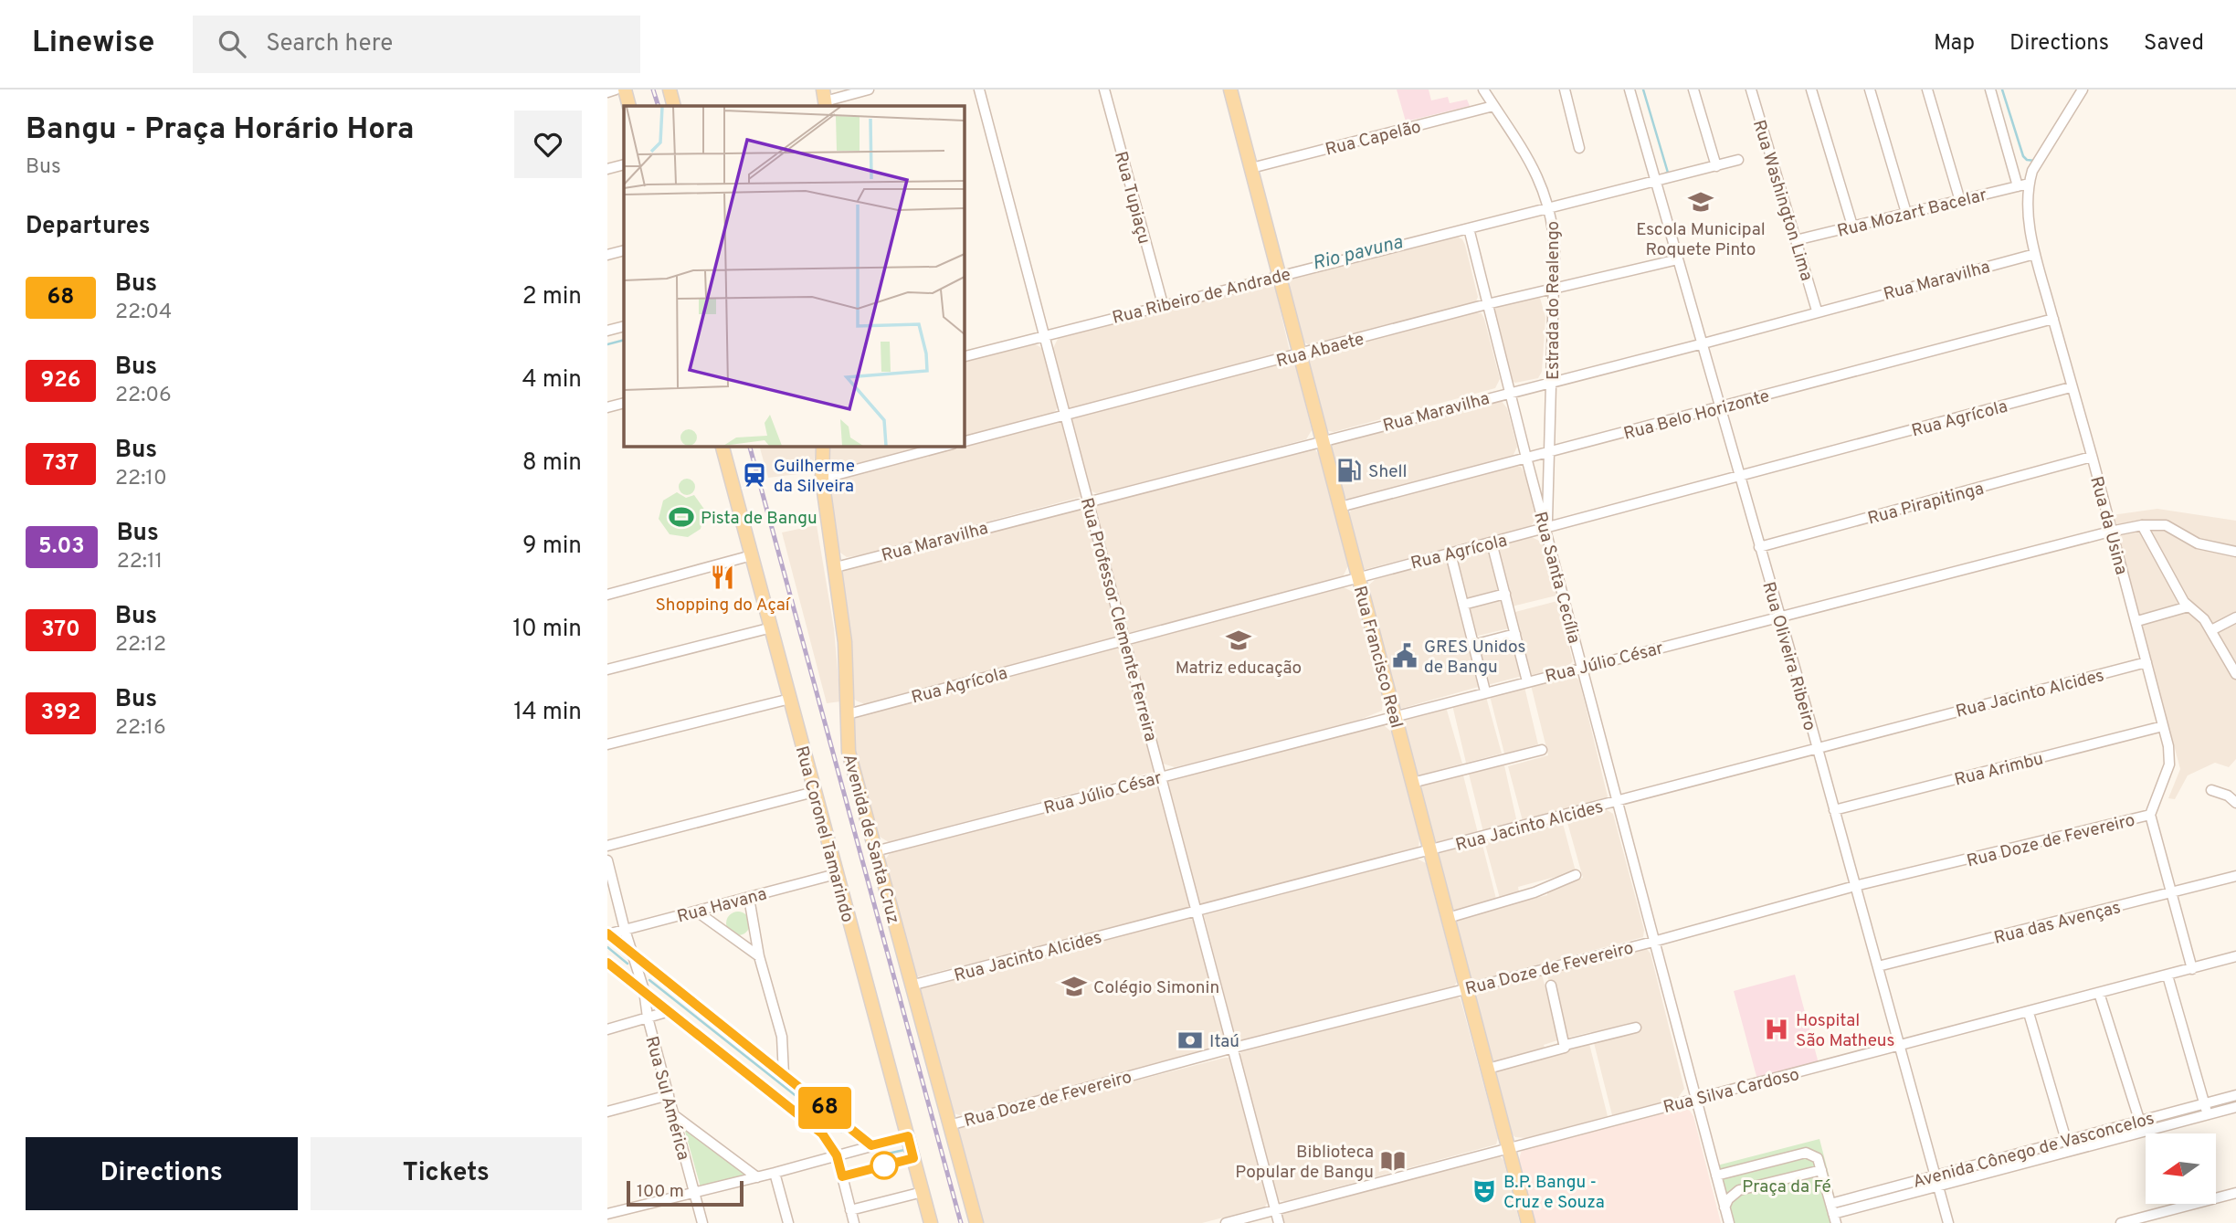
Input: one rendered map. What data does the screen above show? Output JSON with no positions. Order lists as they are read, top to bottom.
{
  "streets": {
    "main road": ["Rua Francisco Real", "Rua Coronel Tamarindo", "Avenida de Santa Cruz"],
    "street": [
      "Rua Capelão",
      "Rua Tupiaçu",
      "Rua Washington Lima",
      "Rua Mozart Bacelar",
      "Rua Maravilha",
      "Rua Ribeiro de Andrade",
      "Estrada do Realengo",
      "Rua Abaete",
      "Rua Belo Horizonte",
      "Rua Agrícola",
      "Rua Pirapitinga",
      "Rua da Usina",
      "Rua Santa Cecília",
      "Rua Professor Clemente Ferreira",
      "Rua Oliveira Ribeiro",
      "Rua Júlio César",
      "Rua Jacinto Alcides",
      "Rua Arimbu",
      "Rua Doze de Fevereiro",
      "Rua Havana",
      "Rua das Avenças",
      "Rua Silva Cardoso",
      "Rua Sul América",
      "Avenida Cônego de Vasconcelos"
    ]
  },
  "crossings": [
    ["Rua Capelão", "Estrada do Realengo"],
    ["Rua Capelão", "Rua Francisco Real"],
    ["Rua Tupiaçu", "Rua Ribeiro de Andrade"],
    ["Rua Washington Lima", "Rua Mozart Bacelar"],
    ["Rua Washington Lima", "Rua Maravilha"],
    ["Rua Mozart Bacelar", "Rua da Usina"],
    ["Rua Maravilha", "Estrada do Realengo"],
    ["Rua Maravilha", "Rua da Usina"],
    ["Rua Maravilha", "Rua Santa Cecília"],
    ["Rua Maravilha", "Rua Professor Clemente Ferreira"],
    ["Rua Maravilha", "Rua Oliveira Ribeiro"],
    ["Rua Maravilha", "Rua Francisco Real"],
    ["Rua Maravilha", "Avenida de Santa Cruz"],
    ["Rua Ribeiro de Andrade", "Estrada do Realengo"],
    ["Rua Ribeiro de Andrade", "Rua Santa Cecília"],
    ["Rua Ribeiro de Andrade", "Rua Professor Clemente Ferreira"],
    ["Rua Ribeiro de Andrade", "Rua Oliveira Ribeiro"],
    ["Rua Ribeiro de Andrade", "Rua Francisco Real"],
    ["Estrada do Realengo", "Rua Abaete"],
    ["Estrada do Realengo", "Rua Belo Horizonte"],
    ["Estrada do Realengo", "Rua Agrícola"],
    ["Estrada do Realengo", "Rua Santa Cecília"],
    ["Rua Abaete", "Rua Santa Cecília"],
    ["Rua Abaete", "Rua Professor Clemente Ferreira"],
    ["Rua Abaete", "Rua Oliveira Ribeiro"],
    ["Rua Abaete", "Rua Francisco Real"],
    ["Rua Belo Horizonte", "Rua da Usina"],
    ["Rua Belo Horizonte", "Rua Santa Cecília"],
    ["Rua Belo Horizonte", "Rua Oliveira Ribeiro"],
    ["Rua Belo Horizonte", "Rua Francisco Real"],
    ["Rua Agrícola", "Rua da Usina"],
    ["Rua Agrícola", "Rua Santa Cecília"],
    ["Rua Agrícola", "Rua Professor Clemente Ferreira"],
    ["Rua Agrícola", "Rua Oliveira Ribeiro"],
    ["Rua Agrícola", "Rua Francisco Real"],
    ["Rua Agrícola", "Avenida de Santa Cruz"],
    ["Rua Pirapitinga", "Rua da Usina"],
    ["Rua Pirapitinga", "Rua Oliveira Ribeiro"],
    ["Rua da Usina", "Rua Júlio César"],
    ["Rua da Usina", "Rua Jacinto Alcides"],
    ["Rua da Usina", "Rua Arimbu"],
    ["Rua da Usina", "Rua Doze de Fevereiro"],
    ["Rua Santa Cecília", "Rua Júlio César"],
    ["Rua Santa Cecília", "Rua Jacinto Alcides"],
    ["Rua Santa Cecília", "Rua Doze de Fevereiro"],
    ["Rua Santa Cecília", "Rua Silva Cardoso"],
    ["Rua Professor Clemente Ferreira", "Rua Júlio César"],
    ["Rua Professor Clemente Ferreira", "Rua Jacinto Alcides"],
    ["Rua Professor Clemente Ferreira", "Rua Doze de Fevereiro"],
    ["Rua Professor Clemente Ferreira", "Rua Silva Cardoso"],
    ["Rua Oliveira Ribeiro", "Rua Júlio César"],
    ["Rua Oliveira Ribeiro", "Rua Jacinto Alcides"],
    ["Rua Oliveira Ribeiro", "Rua Arimbu"],
    ["Rua Oliveira Ribeiro", "Rua Doze de Fevereiro"],
    ["Rua Oliveira Ribeiro", "Rua das Avenças"],
    ["Rua Oliveira Ribeiro", "Rua Silva Cardoso"],
    ["Rua Oliveira Ribeiro", "Avenida Cônego de Vasconcelos"],
    ["Rua Francisco Real", "Rua Júlio César"],
    ["Rua Francisco Real", "Rua Jacinto Alcides"],
    ["Rua Francisco Real", "Rua Doze de Fevereiro"],
    ["Rua Francisco Real", "Rua Silva Cardoso"],
    ["Rua Júlio César", "Avenida de Santa Cruz"],
    ["Rua Jacinto Alcides", "Avenida de Santa Cruz"],
    ["Rua Coronel Tamarindo", "Rua Havana"],
    ["Avenida de Santa Cruz", "Rua Doze de Fevereiro"],
    ["Rua Havana", "Rua Sul América"]
  ],
  "water": ["Rio pavuna"],
  "parks": ["Praça da Fé"],
  "places": {
    "school or university": ["Escola Municipal Roquete Pinto", "Matriz educação", "Colégio Simonin"],
    "fuel station": ["Shell"],
    "station": ["Guilherme da Silveira"],
    "sports": ["Pista de Bangu"],
    "restaurant": ["Shopping do Açaí"],
    "public building": ["GRES Unidos de Bangu"],
    "hospital": ["Hospital São Matheus"],
    "bank": ["Itaú"],
    "library": ["Biblioteca Popular de Bangu"],
    "theatre": ["B.P. Bangu - Cruz e Souza"]
  },
  "lines": ["bus line 68"],
  "scale_bar": "100 m",
  "north": "left",
  "page": {
    "header": "Linewise",
    "search": "Search here",
    "nav": ["Map", "Directions", "Saved"],
    "heading": [
      ["Bangu - Praça Horário Hora", "Bus"],
      "Departures"
    ],
    "on_map": "68",
    "list": [
      {
        "mark": "68",
        "name": "Bus",
        "note": "22:04",
        "value": "2 min"
      },
      {
        "mark": "926",
        "name": "Bus",
        "note": "22:06",
        "value": "4 min"
      },
      {
        "mark": "737",
        "name": "Bus",
        "note": "22:10",
        "value": "8 min"
      },
      {
        "mark": "5.03",
        "name": "Bus",
        "note": "22:11",
        "value": "9 min"
      },
      {
        "mark": "370",
        "name": "Bus",
        "note": "22:12",
        "value": "10 min"
      },
      {
        "mark": "392",
        "name": "Bus",
        "note": "22:16",
        "value": "14 min"
      }
    ],
    "buttons": ["Directions", "Tickets"],
    "scale": "100 m"
  }
}
